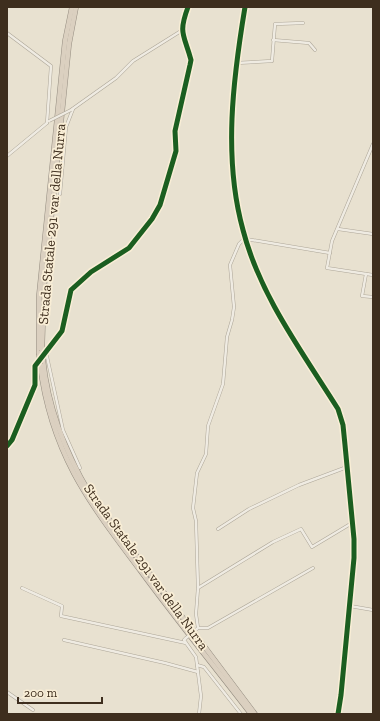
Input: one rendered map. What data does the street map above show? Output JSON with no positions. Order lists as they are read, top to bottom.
{
  "streets": {
    "highway": ["Strada Statale 291 var della Nurra"]
  },
  "scale_bar": "200 m"
}
